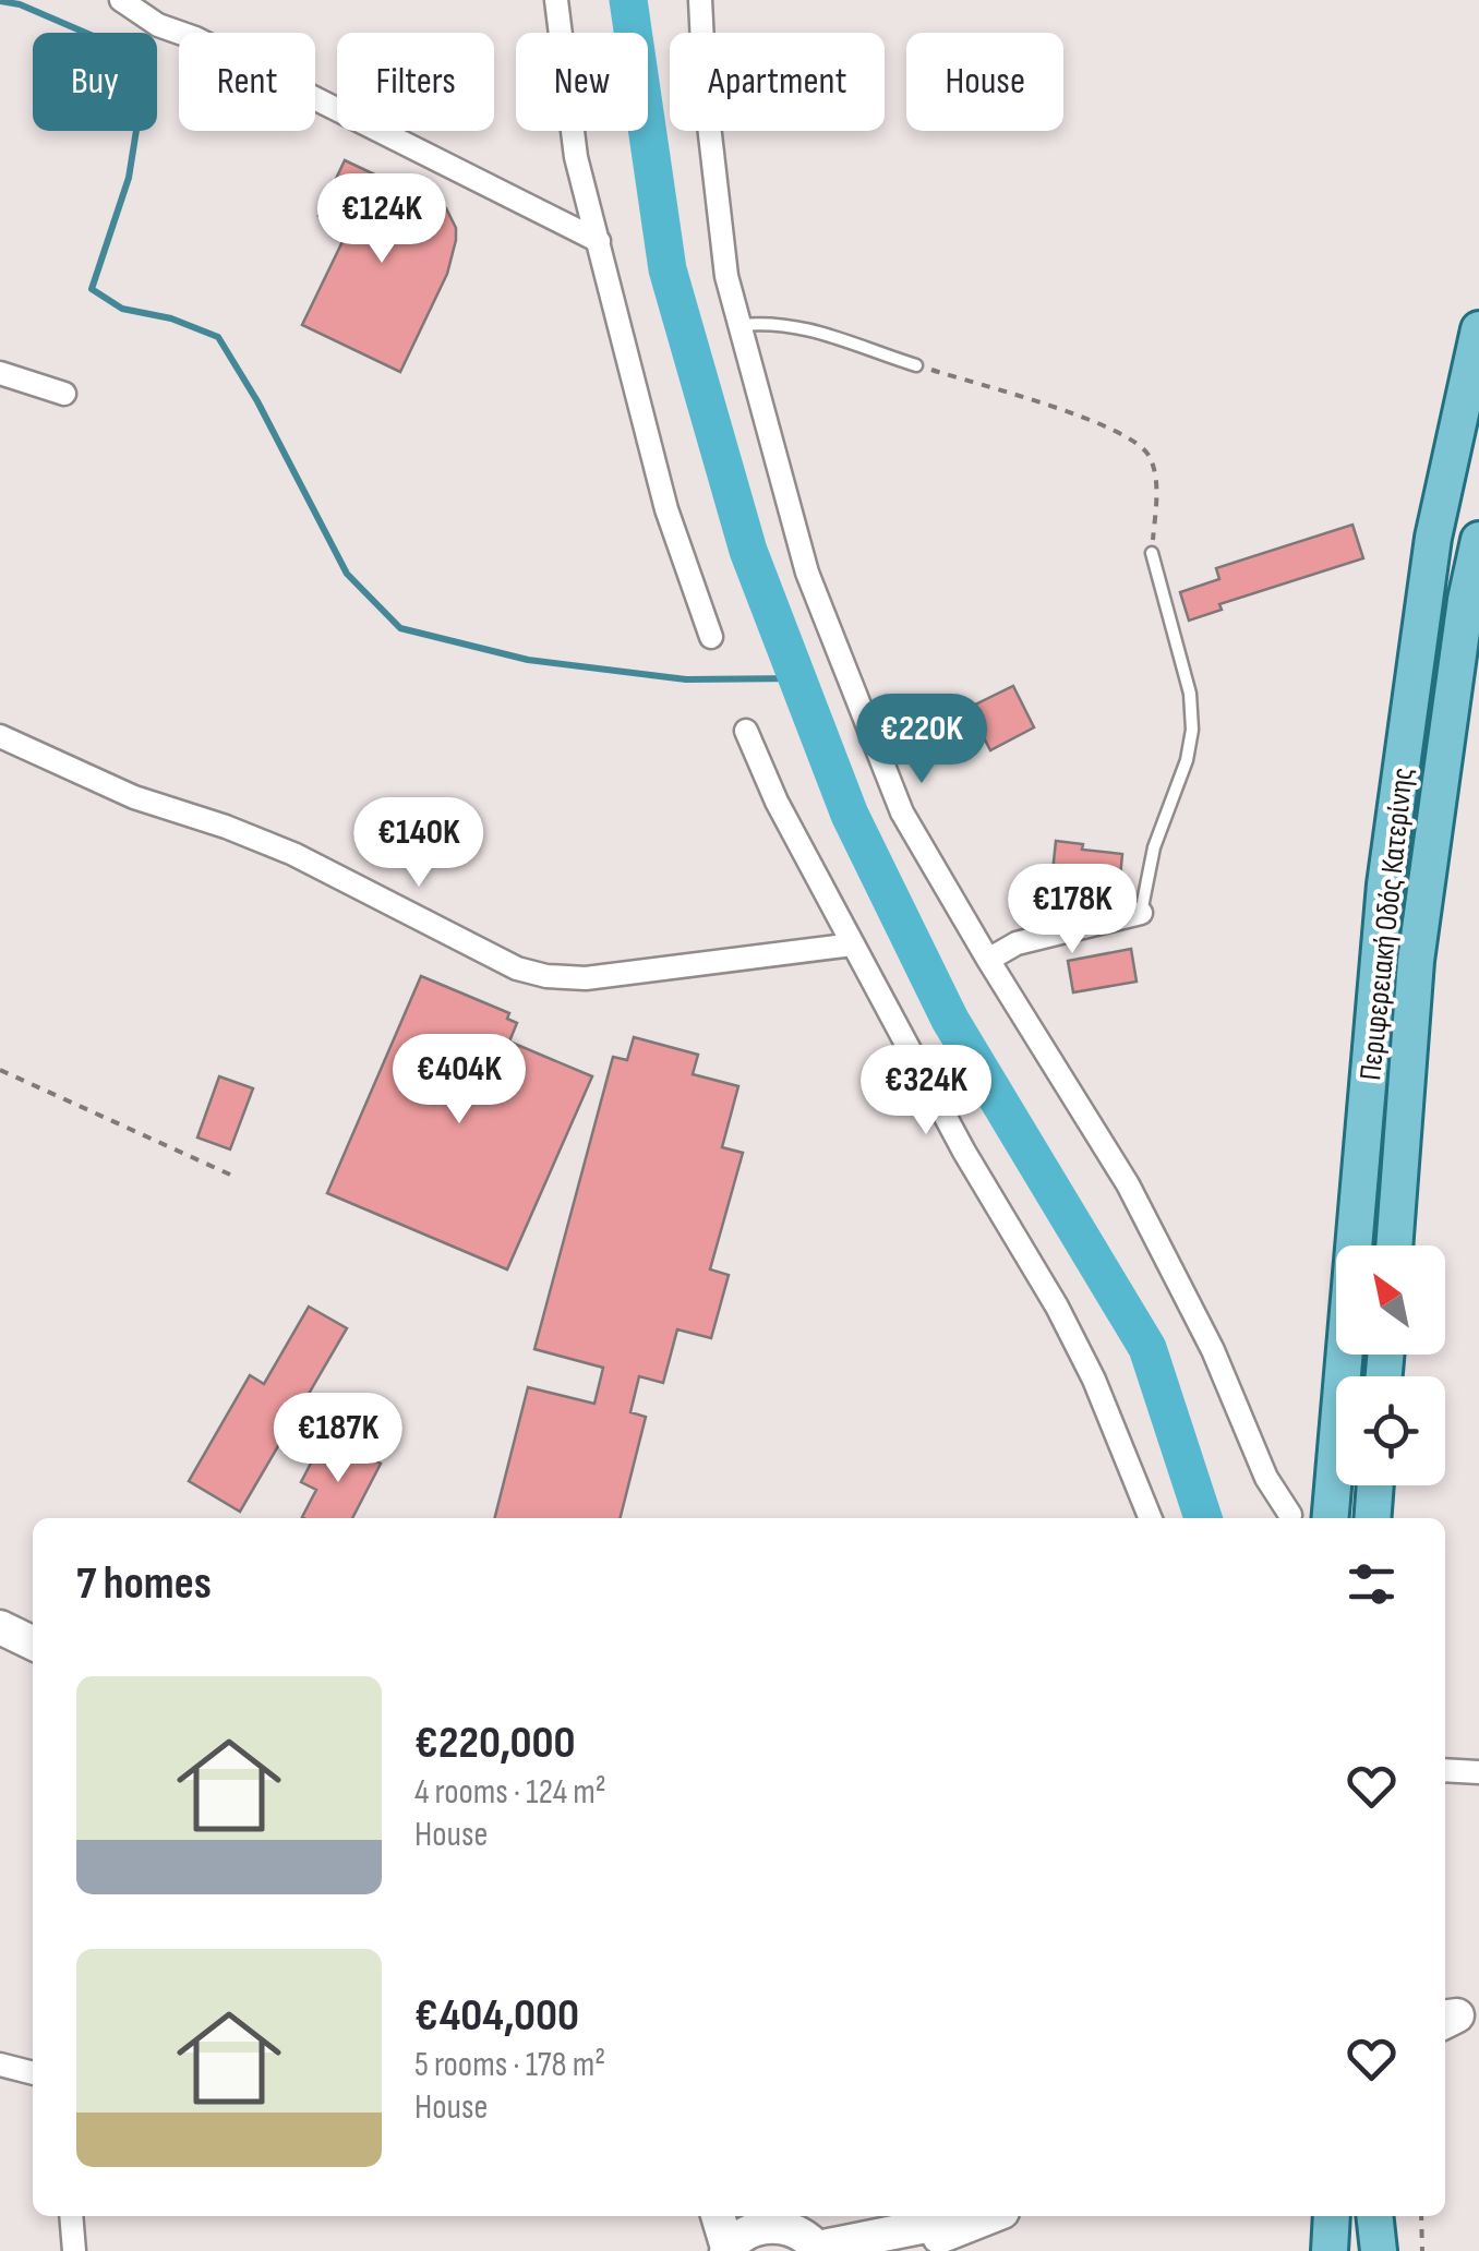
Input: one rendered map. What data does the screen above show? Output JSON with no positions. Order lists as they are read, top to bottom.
{
  "streets": {
    "main road": ["Περιφερειακή Οδός Κατερίνης"]
  },
  "north": "top left",
  "page": {
    "chip": [
      "Buy",
      "Rent",
      "Filters",
      "New",
      "Apartment",
      "House"
    ],
    "price": [
      "€124K",
      "€220K",
      "€140K",
      "€178K",
      "€404K",
      "€324K",
      "€187K"
    ],
    "heading": "7 homes",
    "list": [
      {
        "name": "€220,000",
        "note": "4 rooms · 124 m² · House"
      },
      {
        "name": "€404,000",
        "note": "5 rooms · 178 m² · House"
      }
    ]
  }
}
